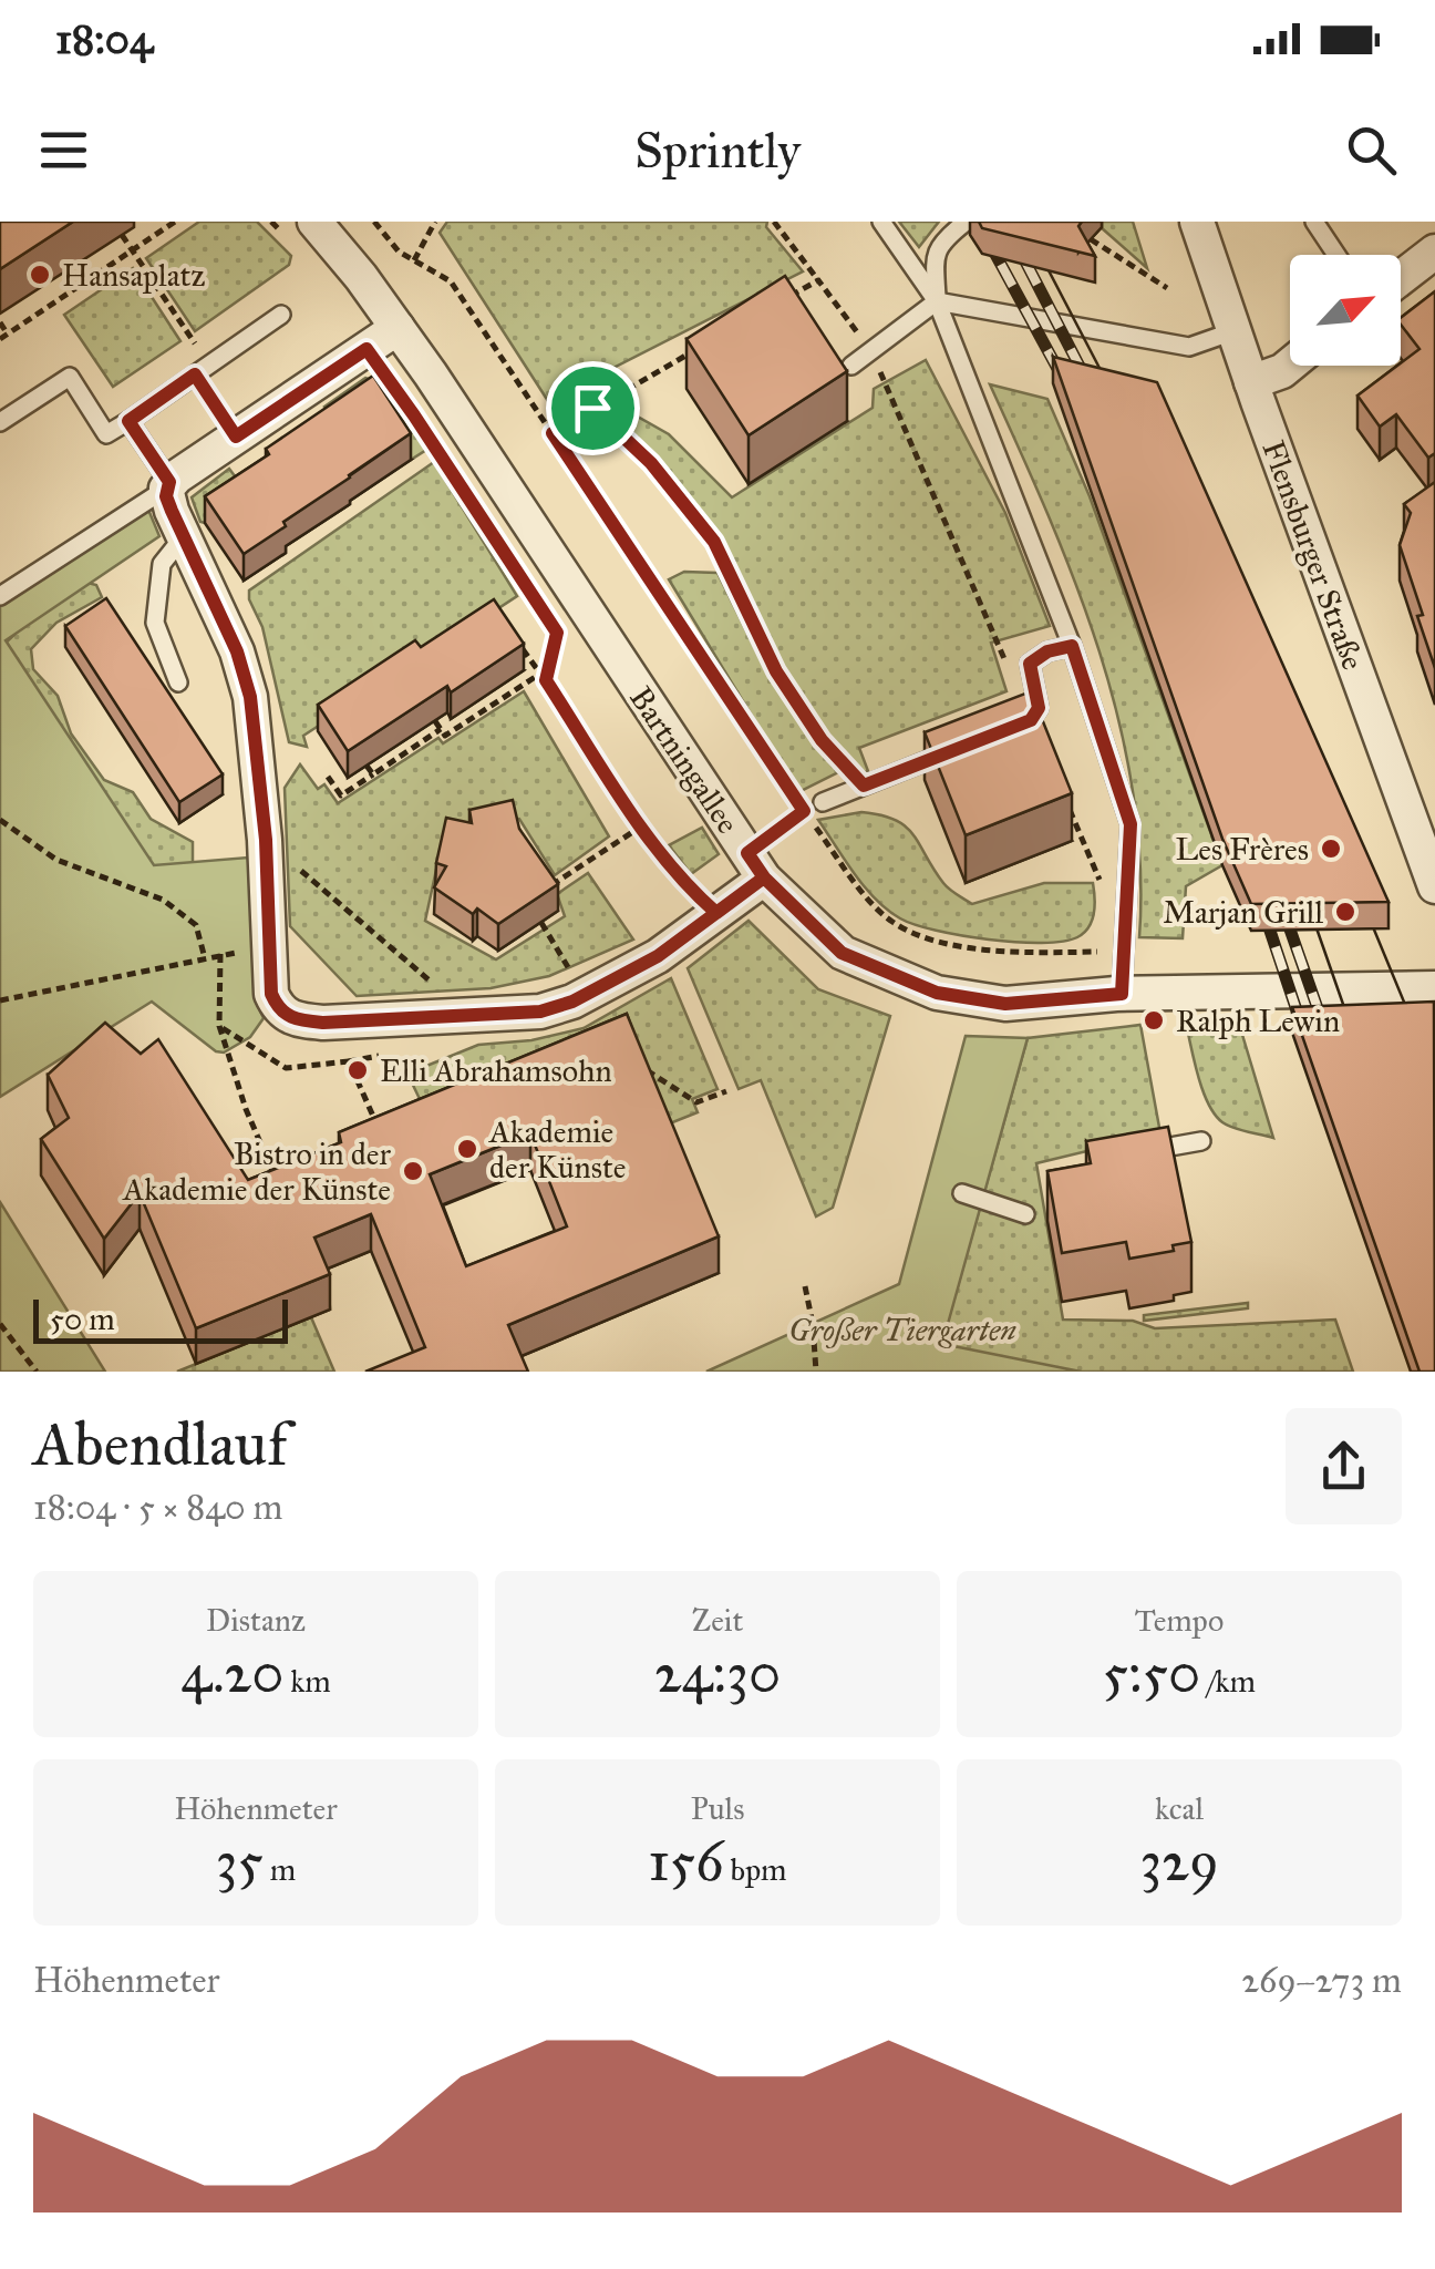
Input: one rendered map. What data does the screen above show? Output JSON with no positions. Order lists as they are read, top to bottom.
{
  "streets": {
    "street": ["Flensburger Straße", "Bartningallee"]
  },
  "parks": ["Großer Tiergarten"],
  "places": [
    "Hansaplatz",
    "Les Frères",
    "Marjan Grill",
    "Ralph Lewin",
    "Elli Abrahamsohn",
    "Akademie der Künste",
    "Bistro in der Akademie der Künste"
  ],
  "scale_bar": "50 m",
  "north": "top right",
  "page": {
    "status": "18:04",
    "header": "Sprintly",
    "scale": "50 m",
    "heading": ["Abendlauf", "18:04 · 5 × 840 m"],
    "stats": [
      ["Distanz", "4.20 km"],
      ["Zeit", "24:30"],
      ["Tempo", "5:50 /km"],
      ["Höhenmeter", "35 m"],
      ["Puls", "156 bpm"],
      ["kcal", "329"]
    ],
    "chart": ["Höhenmeter", "269–273 m"]
  }
}
